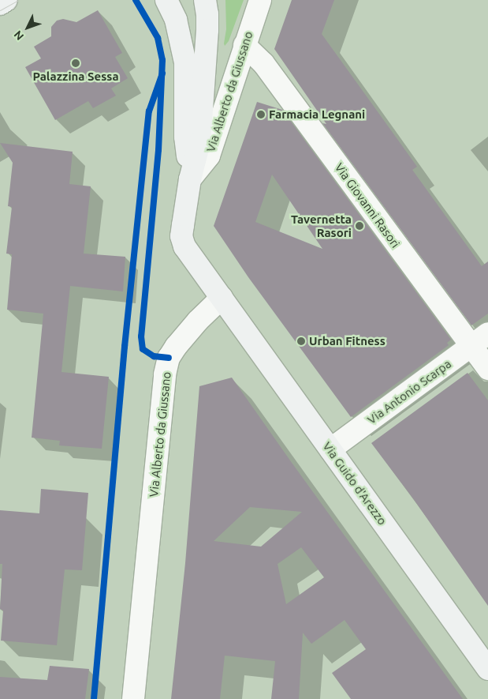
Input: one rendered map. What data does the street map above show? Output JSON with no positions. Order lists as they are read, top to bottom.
{
  "streets": {
    "main road": ["Via Alberto da Giussano", "Via Guido d'Arezzo"],
    "street": ["Via Giovanni Rasori", "Via Antonio Scarpa"]
  },
  "crossings": [
    ["Via Alberto da Giussano", "Via Giovanni Rasori"],
    ["Via Alberto da Giussano", "Via Guido d'Arezzo"],
    ["Via Giovanni Rasori", "Via Antonio Scarpa"],
    ["Via Antonio Scarpa", "Via Guido d'Arezzo"]
  ],
  "places": [
    "Palazzina Sessa",
    "Farmacia Legnani",
    "Tavernetta Rasori",
    "Urban Fitness"
  ],
  "north": "bottom left"
}
